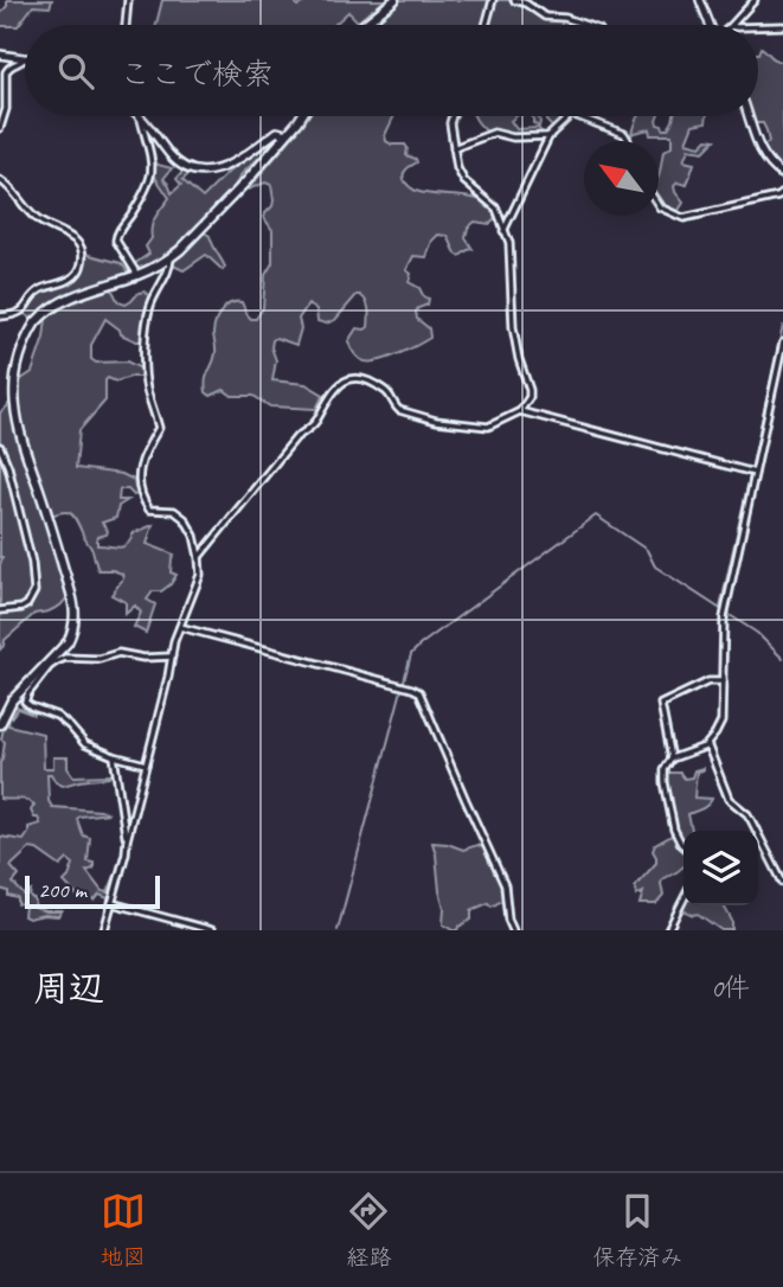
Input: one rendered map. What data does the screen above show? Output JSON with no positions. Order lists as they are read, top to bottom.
{
  "scale_bar": "200 m",
  "north": "top left",
  "page": {
    "search": "ここで検索",
    "scale": "200 m",
    "heading": ["周辺", "0件"],
    "nav": ["地図", "経路", "保存済み"]
  }
}
